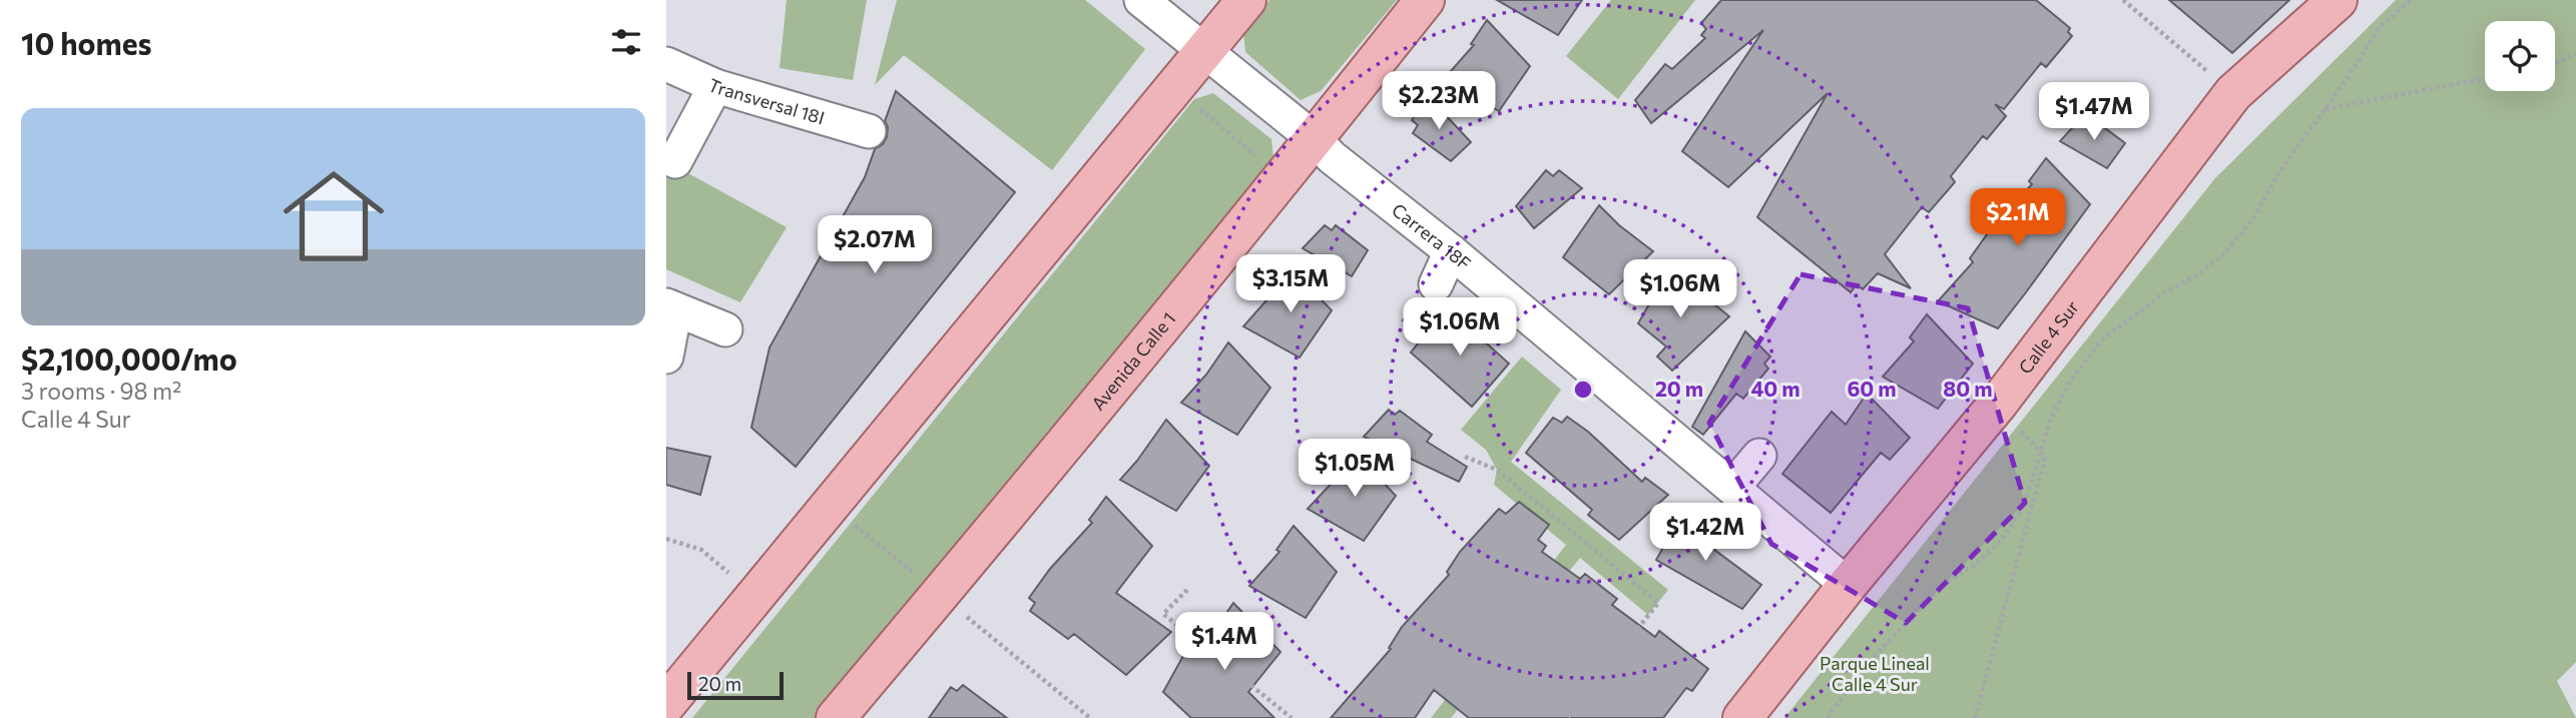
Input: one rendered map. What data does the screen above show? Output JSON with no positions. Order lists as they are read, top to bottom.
{
  "streets": {
    "main road": ["Calle 4 Sur", "Avenida Calle 1"],
    "street": ["Transversal 18I", "Carrera 18F"]
  },
  "crossings": [
    ["Carrera 18F", "Calle 4 Sur"],
    ["Carrera 18F", "Avenida Calle 1"]
  ],
  "parks": ["Parque Lineal Calle 4 Sur"],
  "scale_bar": "20 m",
  "page": {
    "heading": "10 homes",
    "price": [
      "$2.23M",
      "$1.47M",
      "$2.1M",
      "$2.07M",
      "$3.15M",
      "$1.06M",
      "$1.06M",
      "$1.05M",
      "$1.42M",
      "$1.4M"
    ],
    "list": [
      {
        "name": "$2,100,000/mo",
        "note": "3 rooms · 98 m² · Calle 4 Sur"
      }
    ],
    "scale": "20 m"
  },
  "rings": [
    "20 m",
    "40 m",
    "60 m",
    "80 m"
  ]
}
